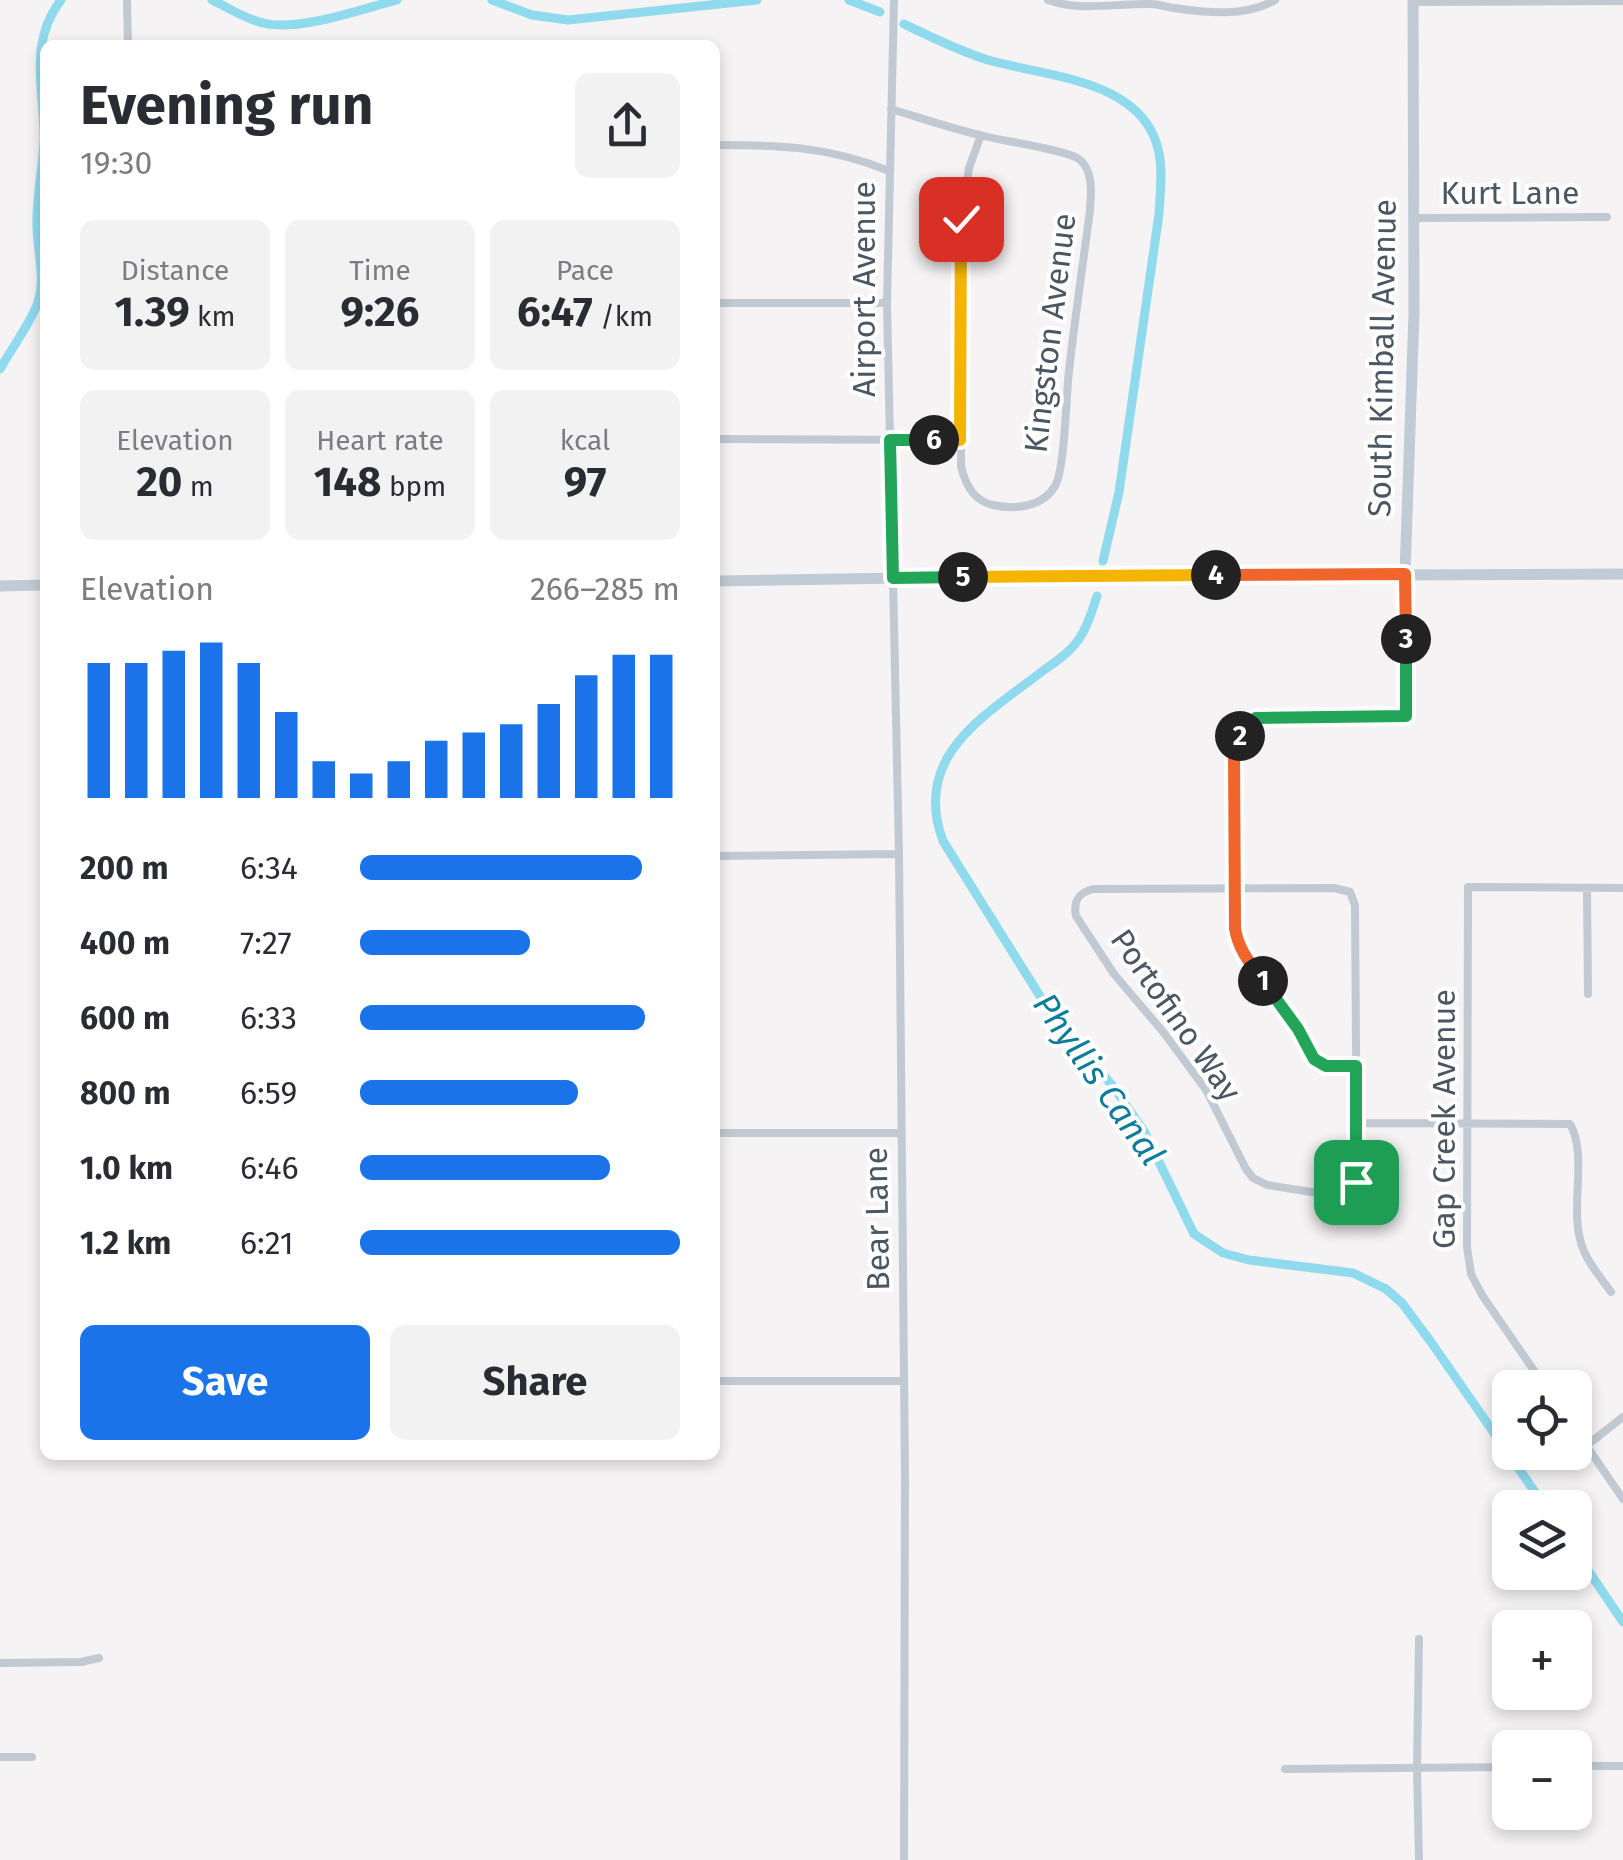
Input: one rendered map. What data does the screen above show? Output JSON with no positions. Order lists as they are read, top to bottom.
{
  "streets": {
    "main road": ["South Kimball Avenue"],
    "street": [
      "Kurt Lane",
      "Airport Avenue",
      "Kingston Avenue",
      "Portofino Way",
      "Gap Creek Avenue",
      "Bear Lane"
    ]
  },
  "crossings": [
    ["Kurt Lane", "South Kimball Avenue"],
    ["Airport Avenue", "Bear Lane"],
    ["South Kimball Avenue", "Portofino Way"]
  ],
  "water": ["Phyllis Canal"],
  "page": {
    "heading": ["Evening run", "19:30"],
    "stats": [
      ["Distance", "1.39 km"],
      ["Time", "9:26"],
      ["Pace", "6:47 /km"],
      ["Elevation", "20 m"],
      ["Heart rate", "148 bpm"],
      ["kcal", "97"]
    ],
    "pins": [
      "6",
      "4",
      "5",
      "3",
      "2",
      "1"
    ],
    "chart": ["Elevation", "266–285 m"],
    "list": [
      {
        "name": "200 m",
        "note": "6:34"
      },
      {
        "name": "400 m",
        "note": "7:27"
      },
      {
        "name": "600 m",
        "note": "6:33"
      },
      {
        "name": "800 m",
        "note": "6:59"
      },
      {
        "name": "1.0 km",
        "note": "6:46"
      },
      {
        "name": "1.2 km",
        "note": "6:21"
      }
    ],
    "buttons": ["Save", "Share"],
    "map_buttons": ["+", "−"]
  }
}
